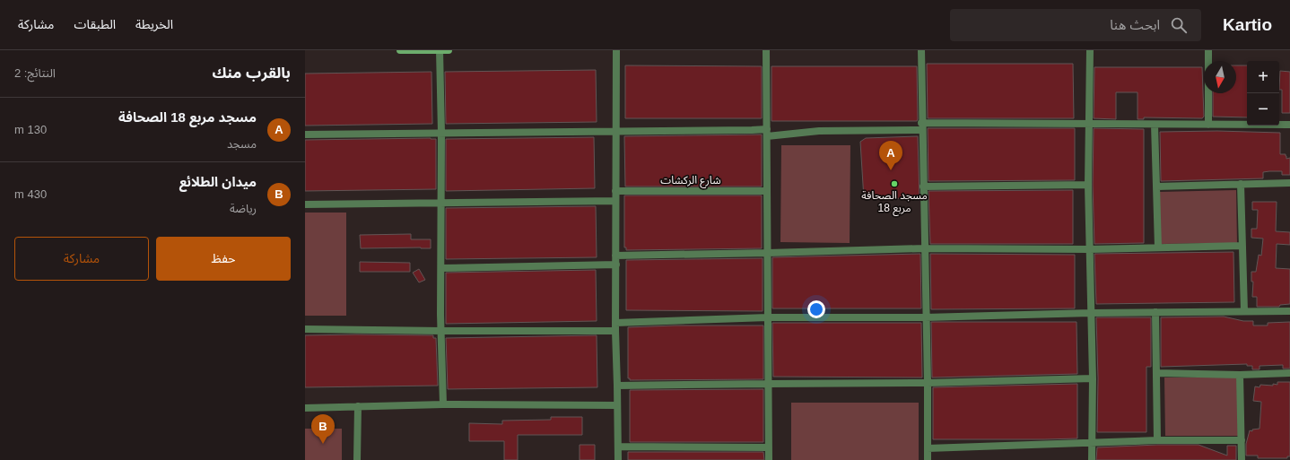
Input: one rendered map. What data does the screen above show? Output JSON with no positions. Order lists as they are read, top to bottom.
{
  "streets": {
    "street": ["شارع الركشات"]
  },
  "places": ["مسجد الصحافة مربع 18"],
  "north": "bottom",
  "page": {
    "header": "Kartio",
    "search": "ابحث هنا",
    "nav": ["الخريطة", "الطبقات", "مشاركة"],
    "heading": ["بالقرب منك", "النتائج: 2"],
    "map_buttons": ["+", "−"],
    "list": [
      {
        "mark": "A",
        "name": "مسجد مربع 18 الصحافة",
        "note": "مسجد",
        "value": "130 m"
      },
      {
        "mark": "B",
        "name": "ميدان الطلائع",
        "note": "رياضة",
        "value": "430 m"
      }
    ],
    "pins": ["A", "B"],
    "buttons": ["حفظ", "مشاركة"]
  }
}
